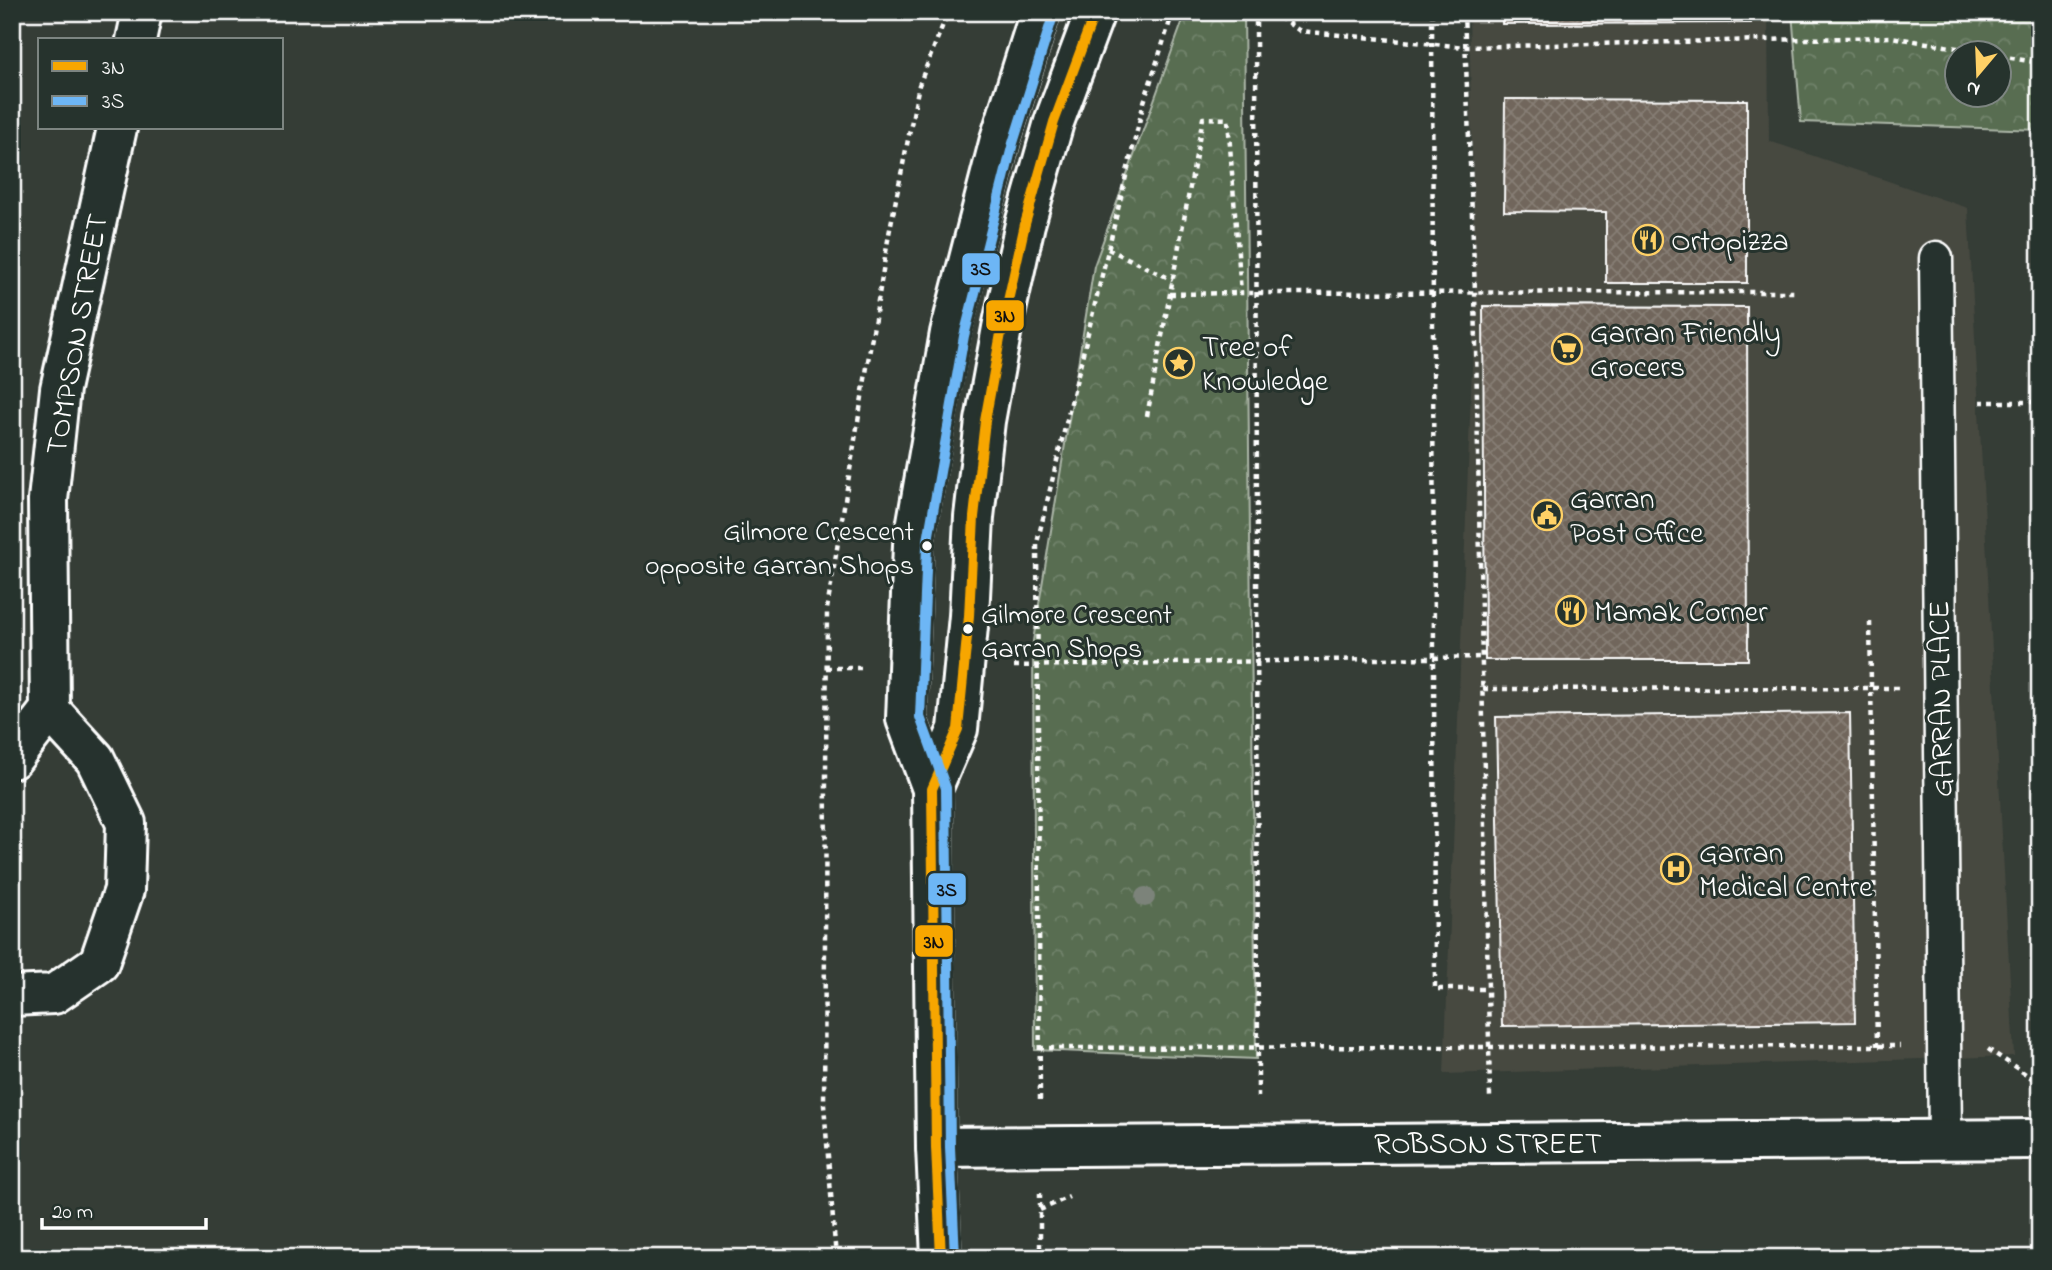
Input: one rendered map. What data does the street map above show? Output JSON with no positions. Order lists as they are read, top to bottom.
{
  "streets": {
    "street": ["TOMPSON STREET", "ROBSON STREET"],
    "lane": ["GARRAN PLACE"]
  },
  "crossings": [
    ["GARRAN PLACE", "ROBSON STREET"]
  ],
  "places": {
    "restaurant": ["Ortopizza", "Mamak Corner"],
    "supermarket": ["Garran Friendly Grocers"],
    "place": ["Tree of Knowledge"],
    "public building": ["Garran Post Office"],
    "other": ["Gilmore Crescent opposite Garran Shops", "Gilmore Crescent Garran Shops"],
    "hospital": ["Garran Medical Centre"]
  },
  "lines": ["transit line 3N", "transit line 3S"],
  "legend": ["3N", "3S"],
  "scale_bar": "20 m",
  "north": "bottom"
}
